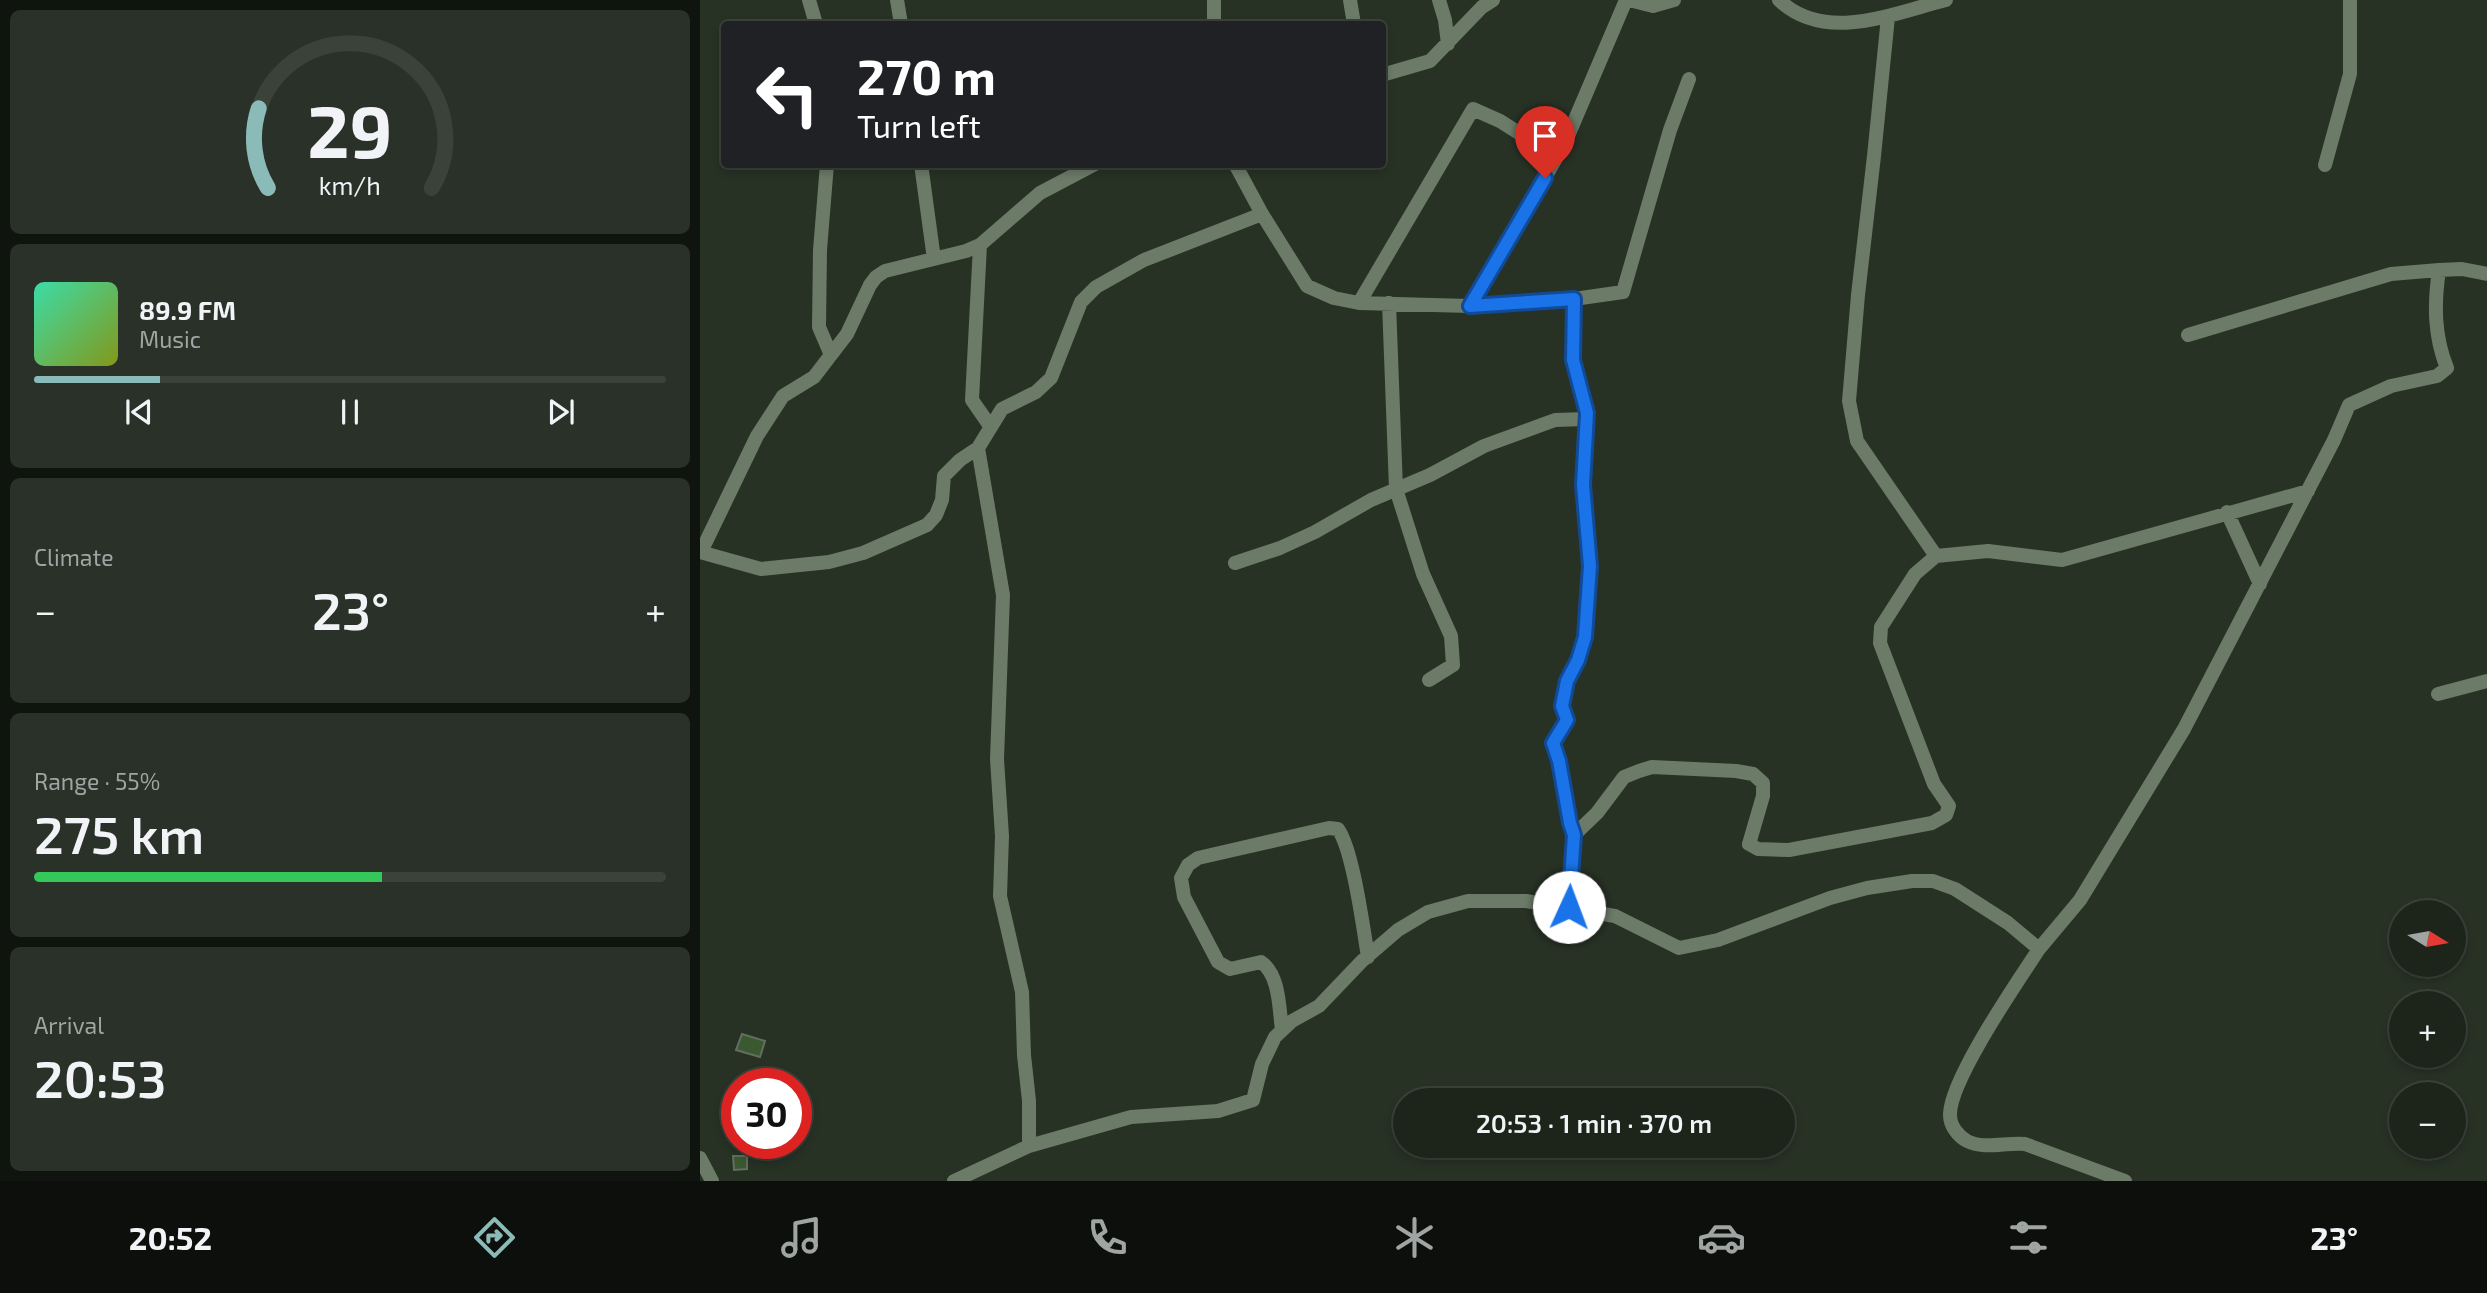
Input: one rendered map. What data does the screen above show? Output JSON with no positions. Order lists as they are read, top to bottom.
{
  "north": "right",
  "page": {
    "turn": ["270 m", "Turn left"],
    "song": ["89.9 FM", "Music"],
    "tile": [
      "Climate",
      ["Range · 55%", "275 km"],
      ["Arrival", "20:53"]
    ],
    "heat": ["−", "23°", "+"],
    "map_buttons": ["+", "−"],
    "limit": "30",
    "trip": "20:53 · 1 min · 370 m",
    "tabs": ["20:52", "23°"],
    "gauge": ["29", "km/h"]
  }
}
